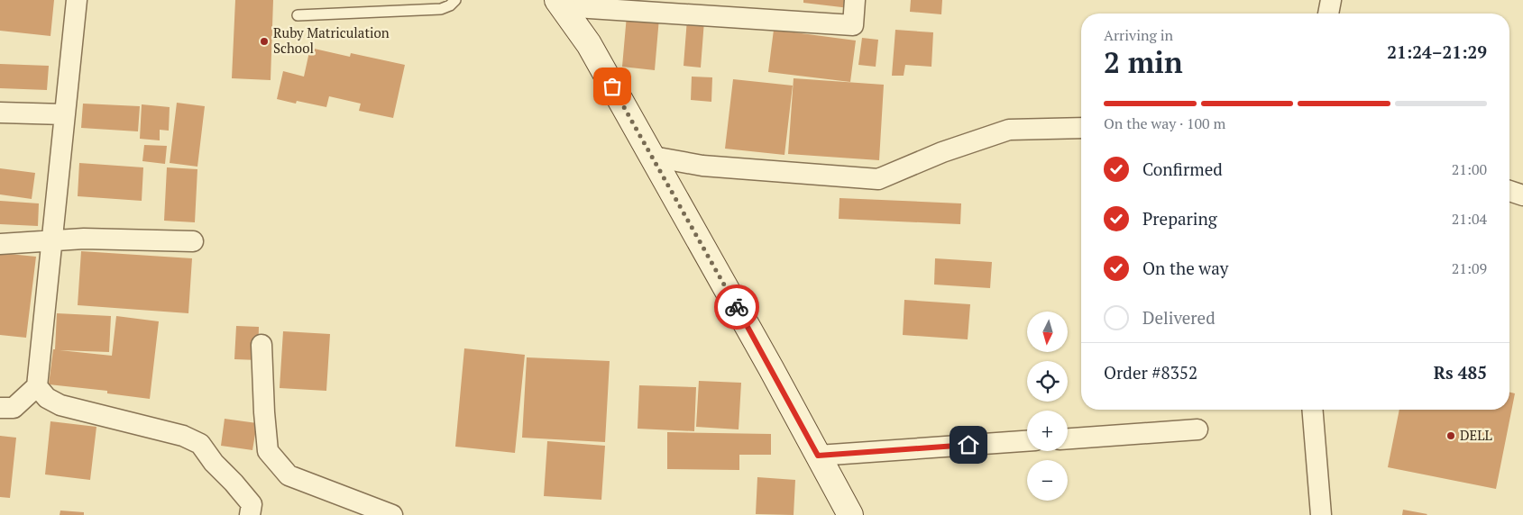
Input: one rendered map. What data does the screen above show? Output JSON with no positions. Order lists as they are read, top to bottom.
{
  "places": ["Ruby Matriculation School", "DELL"],
  "north": "bottom",
  "page": {
    "heading": ["2 min", "Arriving in", "21:24–21:29"],
    "panel": ["Order #8352", "Rs 485"],
    "bar": "On the way · 100 m",
    "list": [
      ["Confirmed", "21:00"],
      ["Preparing", "21:04"],
      ["On the way", "21:09"],
      "Delivered"
    ],
    "map_buttons": ["+", "−"]
  }
}
